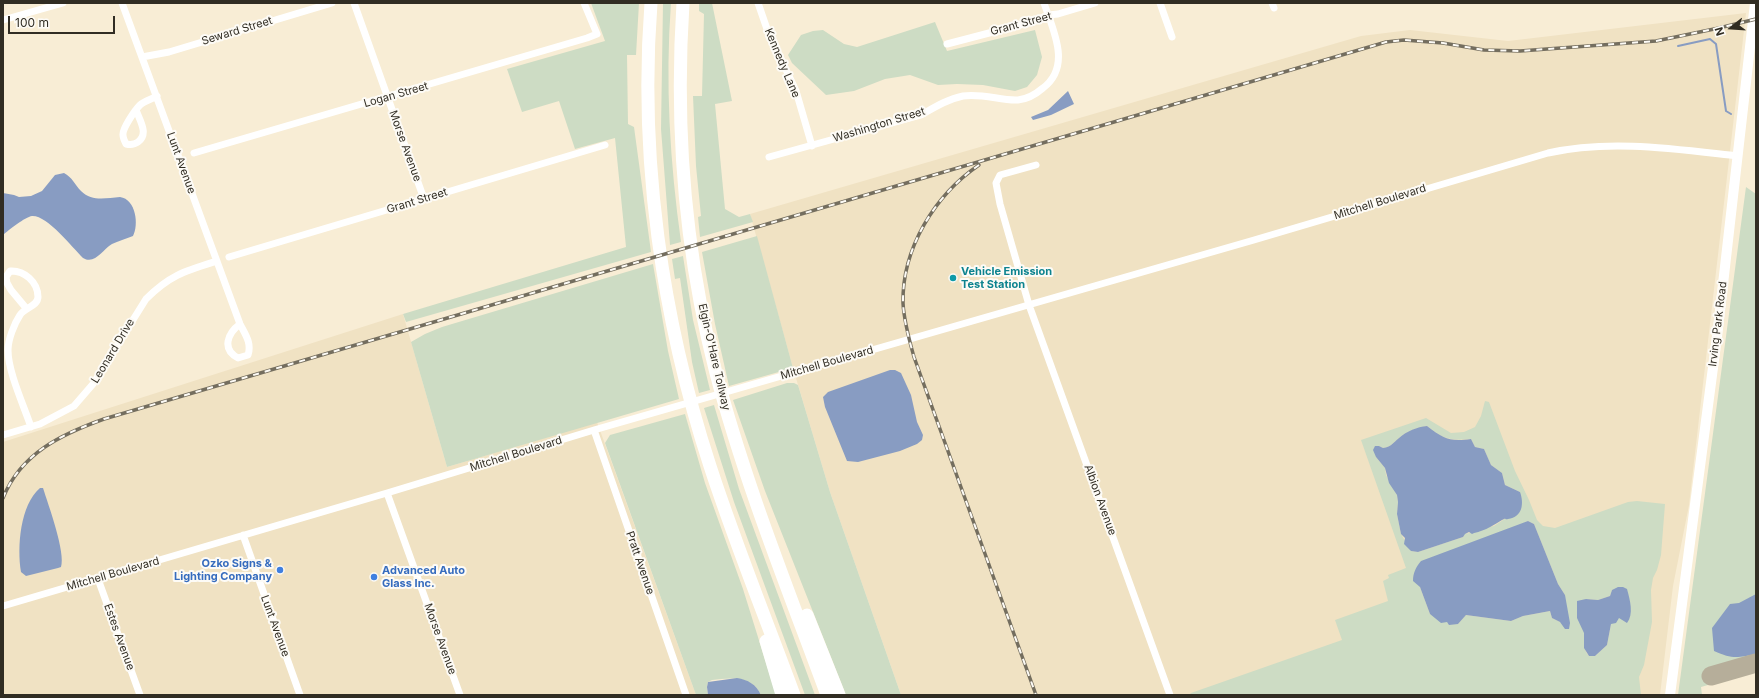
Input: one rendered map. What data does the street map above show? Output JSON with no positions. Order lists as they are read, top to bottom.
{
  "streets": {
    "highway": ["Elgin-O'Hare Tollway"],
    "main road": ["Irving Park Road"],
    "street": [
      "Grant Street",
      "Seward Street",
      "Kennedy Lane",
      "Logan Street",
      "Washington Street",
      "Morse Avenue",
      "Lunt Avenue",
      "Mitchell Boulevard",
      "Leonard Drive",
      "Albion Avenue",
      "Pratt Avenue",
      "Estes Avenue"
    ]
  },
  "crossings": [
    ["Grant Street", "Washington Street"],
    ["Grant Street", "Morse Avenue"],
    ["Seward Street", "Lunt Avenue"],
    ["Kennedy Lane", "Washington Street"],
    ["Logan Street", "Morse Avenue"],
    ["Morse Avenue", "Mitchell Boulevard"],
    ["Lunt Avenue", "Mitchell Boulevard"],
    ["Lunt Avenue", "Leonard Drive"],
    ["Mitchell Boulevard", "Irving Park Road"],
    ["Mitchell Boulevard", "Albion Avenue"],
    ["Mitchell Boulevard", "Pratt Avenue"],
    ["Mitchell Boulevard", "Estes Avenue"]
  ],
  "places": ["Vehicle Emission Test Station", "Ozko Signs & Lighting Company", "Advanced Auto Glass Inc."],
  "scale_bar": "100 m",
  "north": "left"
}
